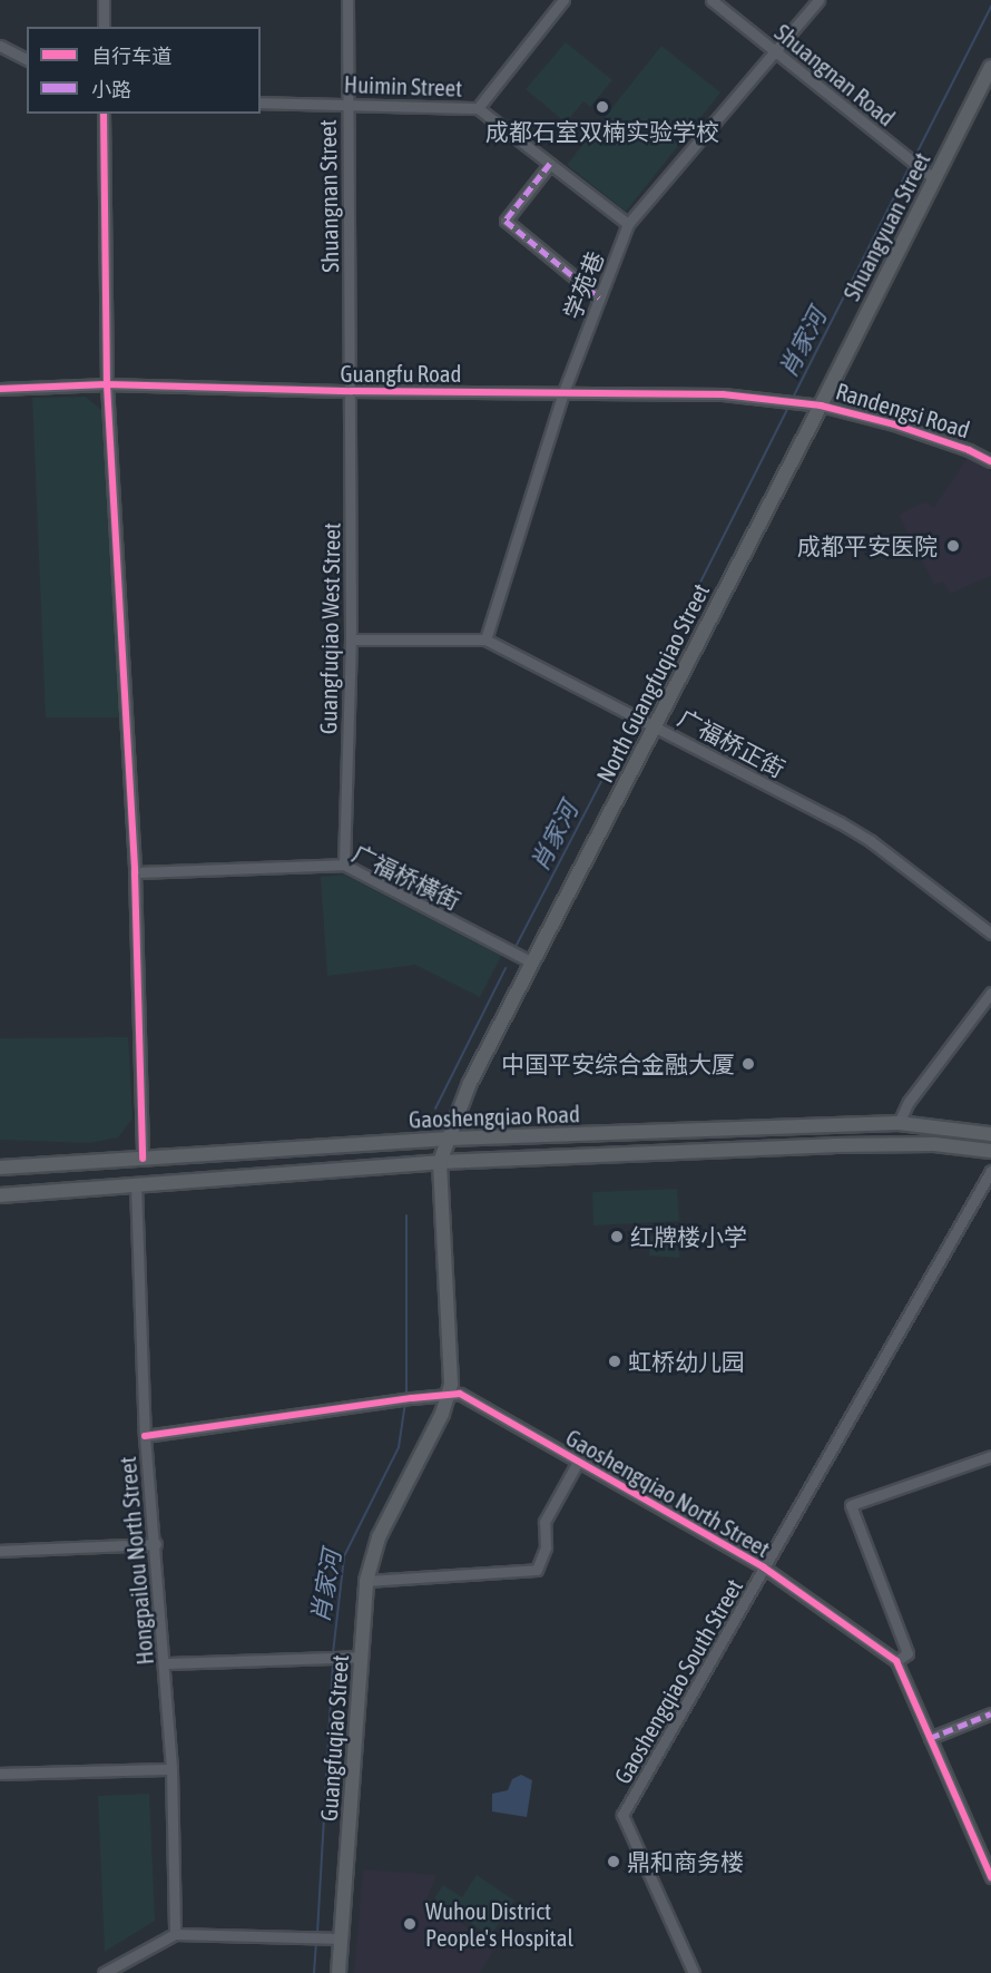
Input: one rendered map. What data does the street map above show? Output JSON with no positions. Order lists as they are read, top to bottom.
{
  "streets": {
    "main road": [
      "Shuangyuan Street",
      "North Guangfuqiao Street",
      "Gaoshengqiao Road",
      "Guangfuqiao Street"
    ],
    "street": [
      "Shuangnan Road",
      "Huimin Street",
      "Shuangnan Street",
      "学苑巷",
      "Guangfu Road",
      "Randengsi Road",
      "Guangfuqiao West Street",
      "广福桥正街",
      "广福桥横街",
      "Gaoshengqiao North Street",
      "Hongpailou North Street",
      "Gaoshengqiao South Street"
    ]
  },
  "crossings": [
    ["Shuangnan Road", "Shuangyuan Street"],
    ["Shuangnan Road", "学苑巷"],
    ["Huimin Street", "Shuangnan Street"],
    ["Huimin Street", "学苑巷"],
    ["Shuangnan Street", "Guangfu Road"],
    ["Shuangnan Street", "Guangfuqiao West Street"],
    ["Shuangyuan Street", "Randengsi Road"],
    ["Shuangyuan Street", "North Guangfuqiao Street"],
    ["学苑巷", "Guangfu Road"],
    ["学苑巷", "广福桥正街"],
    ["Guangfu Road", "Randengsi Road"],
    ["Guangfu Road", "Guangfuqiao West Street"],
    ["Randengsi Road", "North Guangfuqiao Street"],
    ["Guangfuqiao West Street", "广福桥正街"],
    ["Guangfuqiao West Street", "广福桥横街"],
    ["North Guangfuqiao Street", "广福桥正街"],
    ["North Guangfuqiao Street", "广福桥横街"],
    ["North Guangfuqiao Street", "Gaoshengqiao Road"],
    ["North Guangfuqiao Street", "Guangfuqiao Street"],
    ["Gaoshengqiao Road", "Hongpailou North Street"],
    ["Gaoshengqiao Road", "Guangfuqiao Street"],
    ["Gaoshengqiao North Street", "Hongpailou North Street"],
    ["Gaoshengqiao North Street", "Gaoshengqiao South Street"],
    ["Gaoshengqiao North Street", "Guangfuqiao Street"]
  ],
  "water": ["肖家河"],
  "places": [
    "成都石室双楠实验学校",
    "成都平安医院",
    "中国平安综合金融大厦",
    "红牌楼小学",
    "虹桥幼儿园",
    "鼎和商务楼",
    "Wuhou District People's Hospital"
  ],
  "legend": ["自行车道", "小路"]
}
